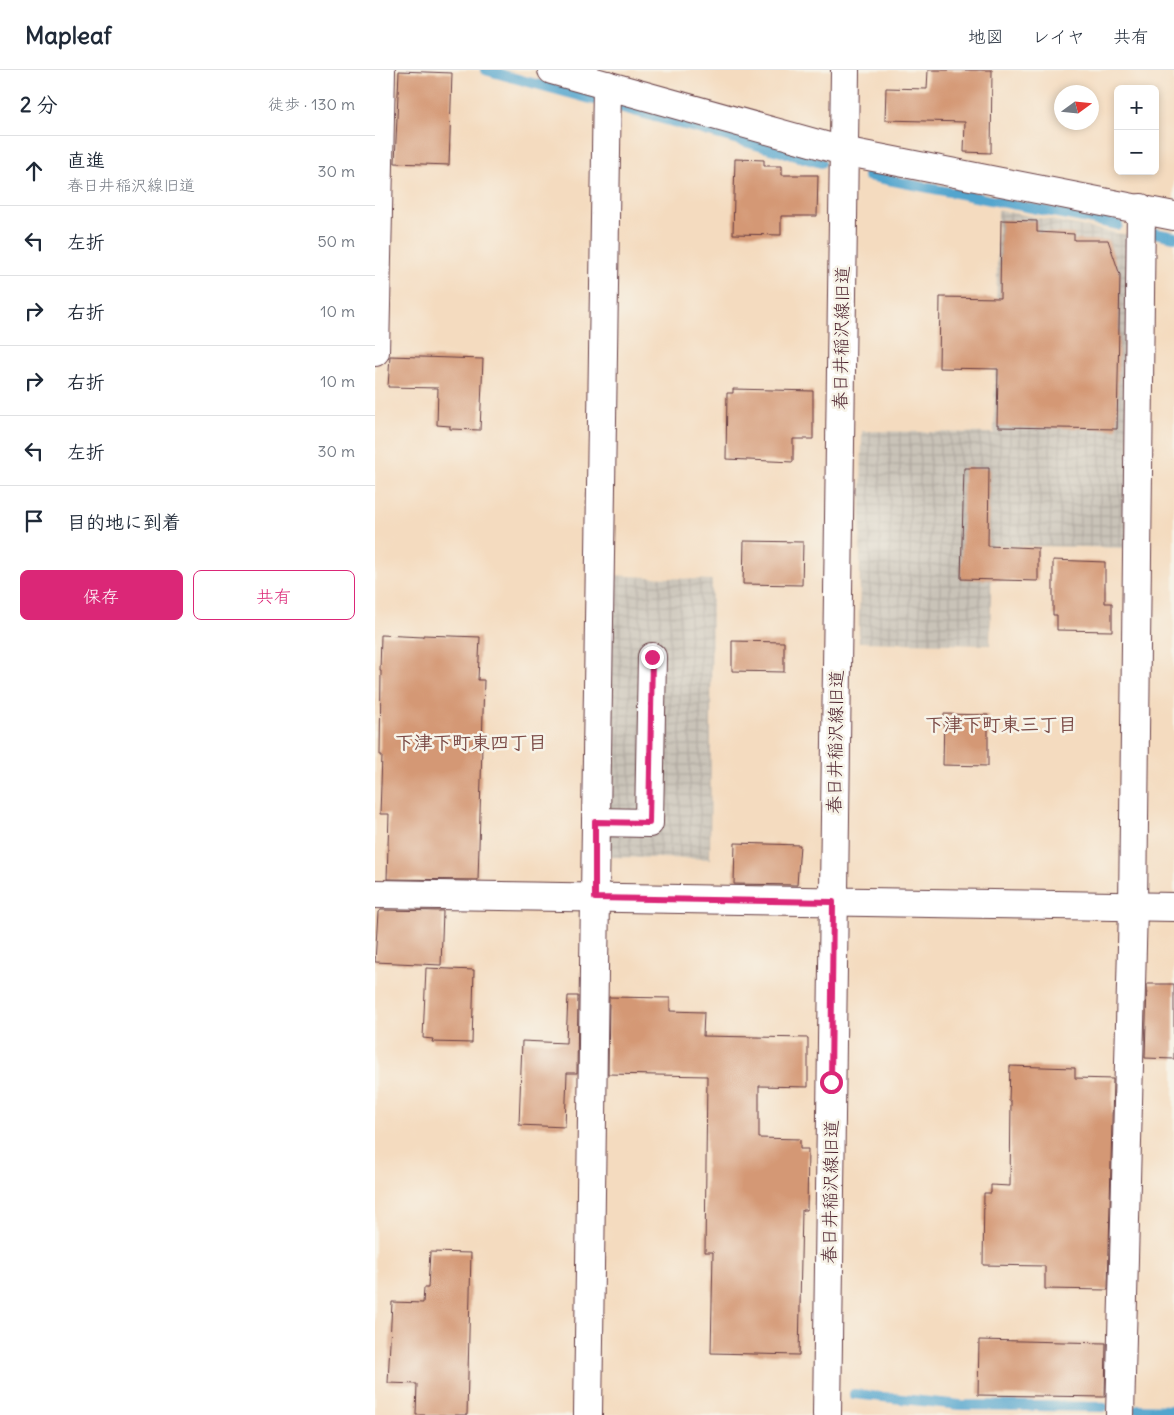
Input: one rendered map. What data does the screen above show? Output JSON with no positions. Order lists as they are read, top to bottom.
{
  "streets": {
    "street": ["春日井稲沢線旧道"]
  },
  "districts": ["下津下町東三丁目", "下津下町東四丁目"],
  "north": "right",
  "page": {
    "header": "Mapleaf",
    "nav": ["地図", "レイヤ", "共有"],
    "heading": ["2 分", "徒歩 · 130 m"],
    "map_buttons": ["+", "−"],
    "list": [
      ["直進", "春日井稲沢線旧道", "30 m"],
      ["左折", "50 m"],
      ["右折", "10 m"],
      ["右折", "10 m"],
      ["左折", "30 m"],
      "目的地に到着"
    ],
    "buttons": ["保存", "共有"]
  }
}
